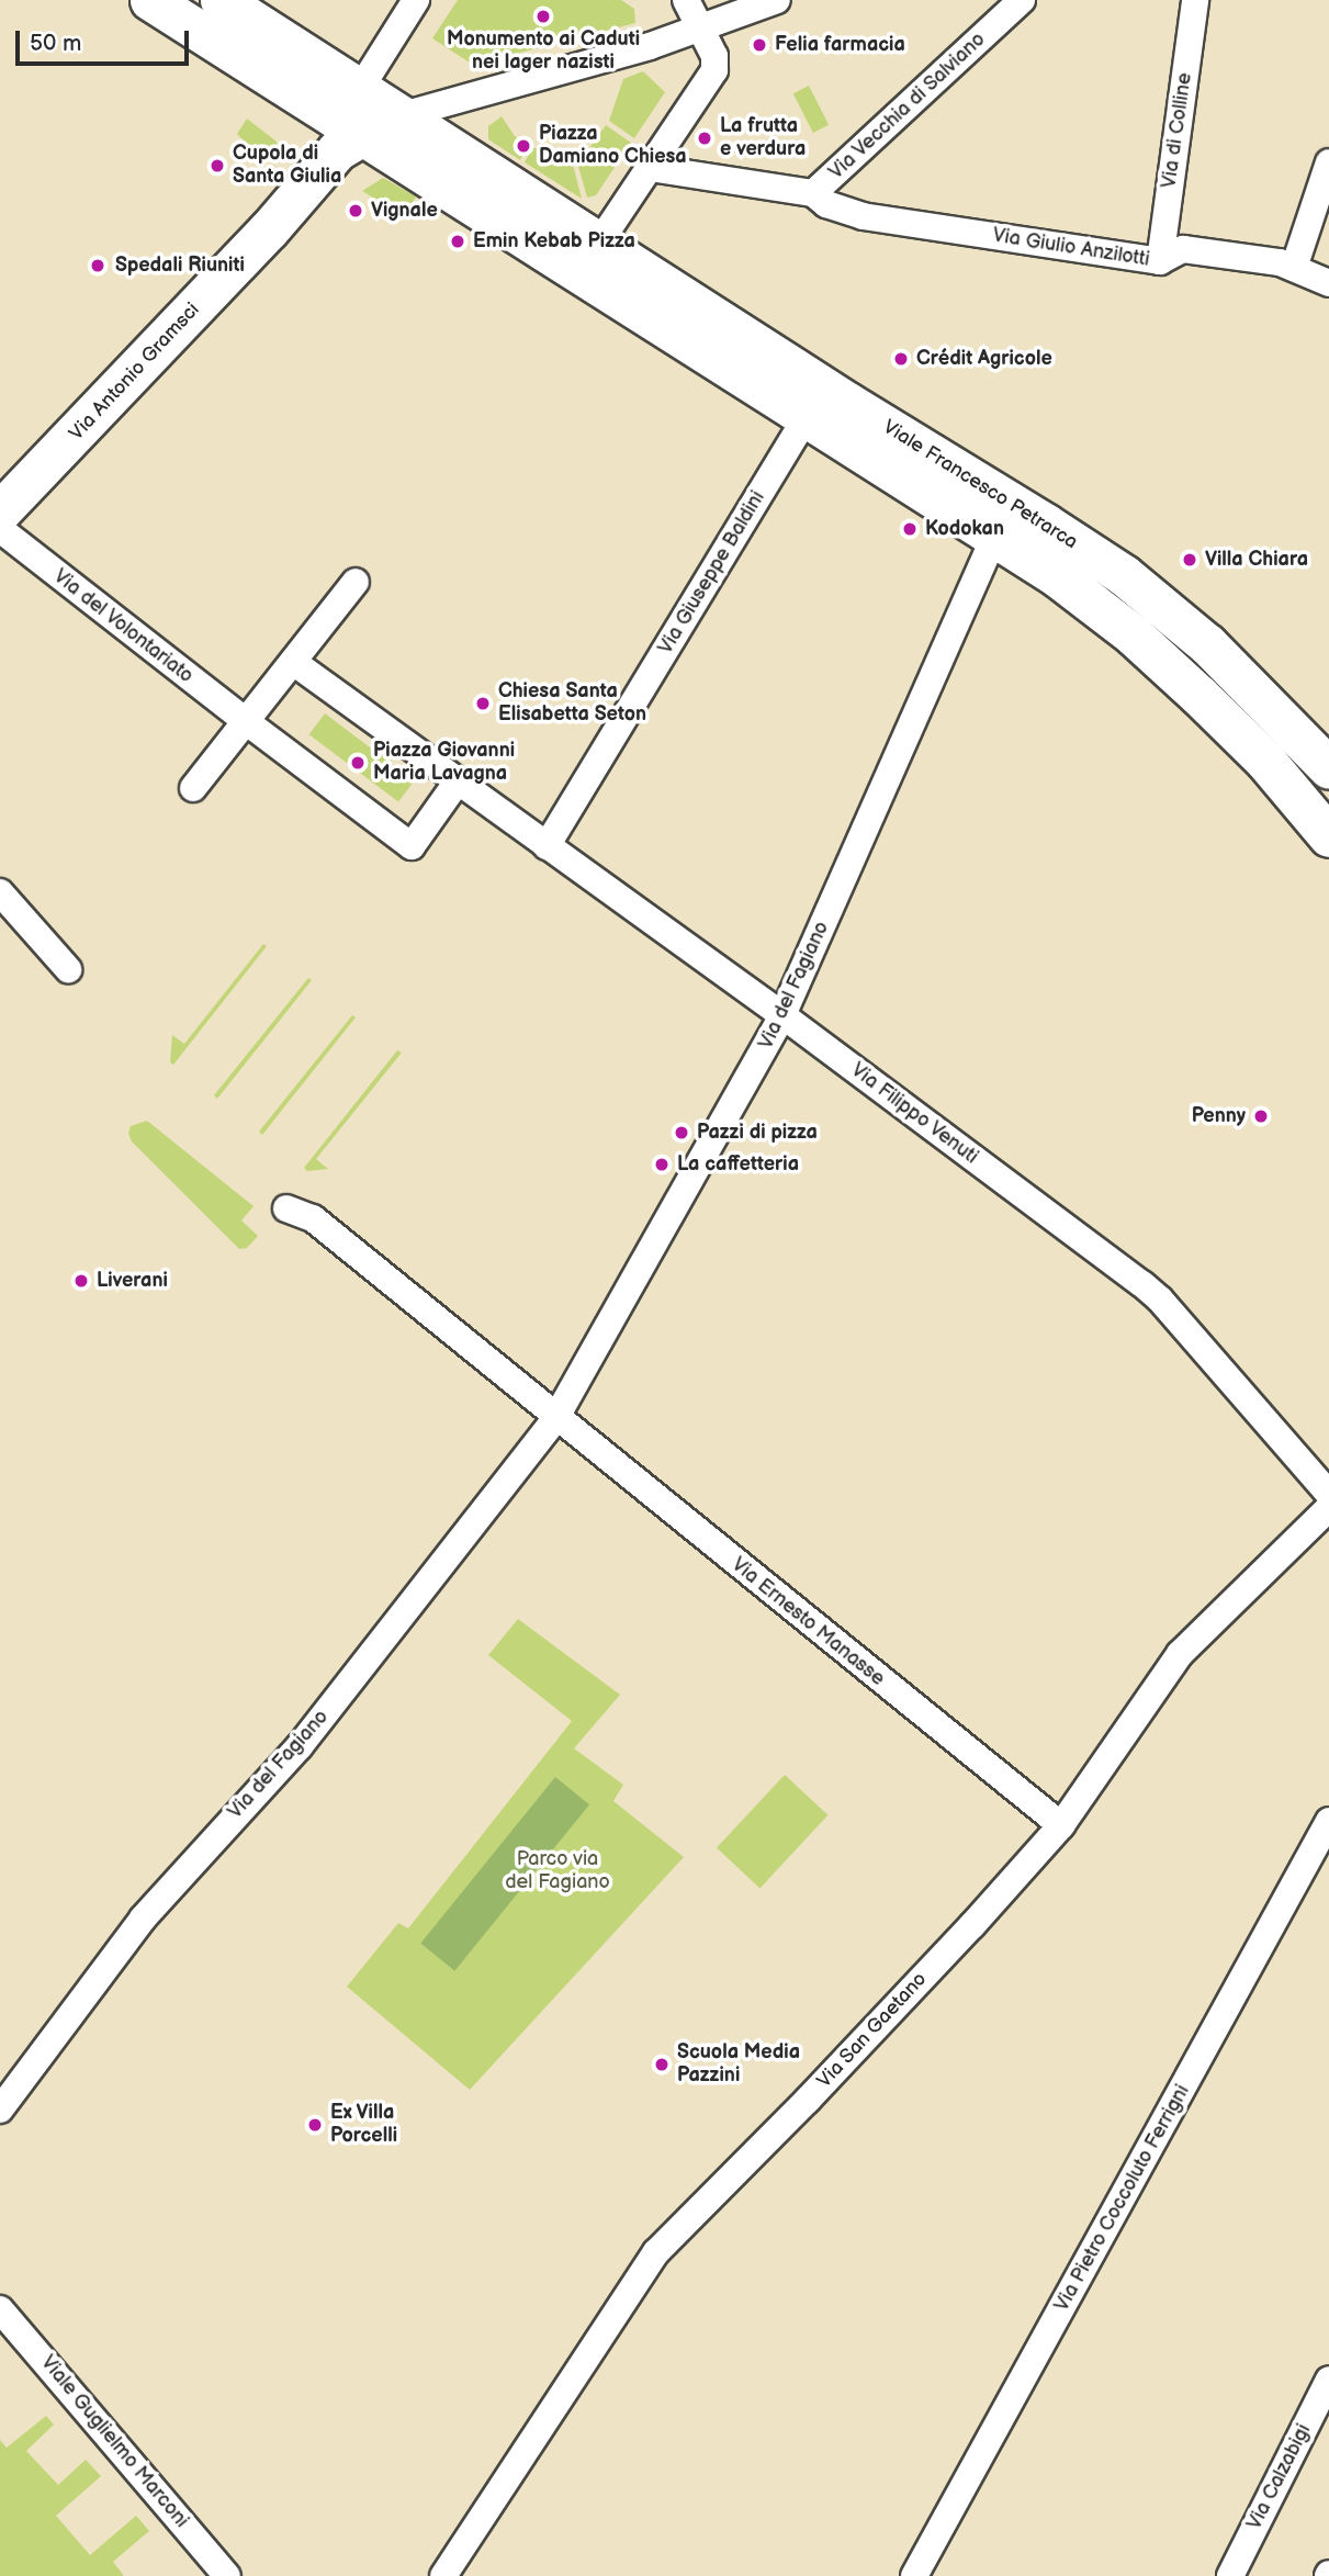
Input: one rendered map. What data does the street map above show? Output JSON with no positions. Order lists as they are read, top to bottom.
{
  "streets": {
    "main road": ["Via Antonio Gramsci", "Viale Francesco Petrarca"],
    "street": [
      "Via Vecchia di Salviano",
      "Via di Colline",
      "Via Giulio Anzilotti",
      "Via Giuseppe Baldini",
      "Via del Volontariato",
      "Via del Fagiano",
      "Via Filippo Venuti",
      "Via Ernesto Manasse",
      "Via San Gaetano",
      "Via Pietro Coccoluto Ferrigni",
      "Viale Guglielmo Marconi",
      "Via Calzabigi"
    ]
  },
  "crossings": [
    ["Via Vecchia di Salviano", "Via Giulio Anzilotti"],
    ["Via di Colline", "Via Giulio Anzilotti"],
    ["Via Antonio Gramsci", "Viale Francesco Petrarca"],
    ["Viale Francesco Petrarca", "Via Giuseppe Baldini"],
    ["Viale Francesco Petrarca", "Via del Fagiano"],
    ["Via Giuseppe Baldini", "Via Filippo Venuti"],
    ["Via del Fagiano", "Via Filippo Venuti"],
    ["Via del Fagiano", "Via Ernesto Manasse"],
    ["Via Ernesto Manasse", "Via San Gaetano"]
  ],
  "parks": ["Parco via del Fagiano"],
  "places": [
    "Monumento ai Caduti nei lager nazisti",
    "Felia farmacia",
    "La frutta e verdura",
    "Piazza Damiano Chiesa",
    "Cupola di Santa Giulia",
    "Vignale",
    "Emin Kebab Pizza",
    "Spedali Riuniti",
    "Crédit Agricole",
    "Kodokan",
    "Villa Chiara",
    "Chiesa Santa Elisabetta Seton",
    "Piazza Giovanni Maria Lavagna",
    "Penny",
    "Pazzi di pizza",
    "La caffetteria",
    "Liverani",
    "Scuola Media Pazzini",
    "Ex Villa Porcelli"
  ],
  "scale_bar": "50 m"
}
